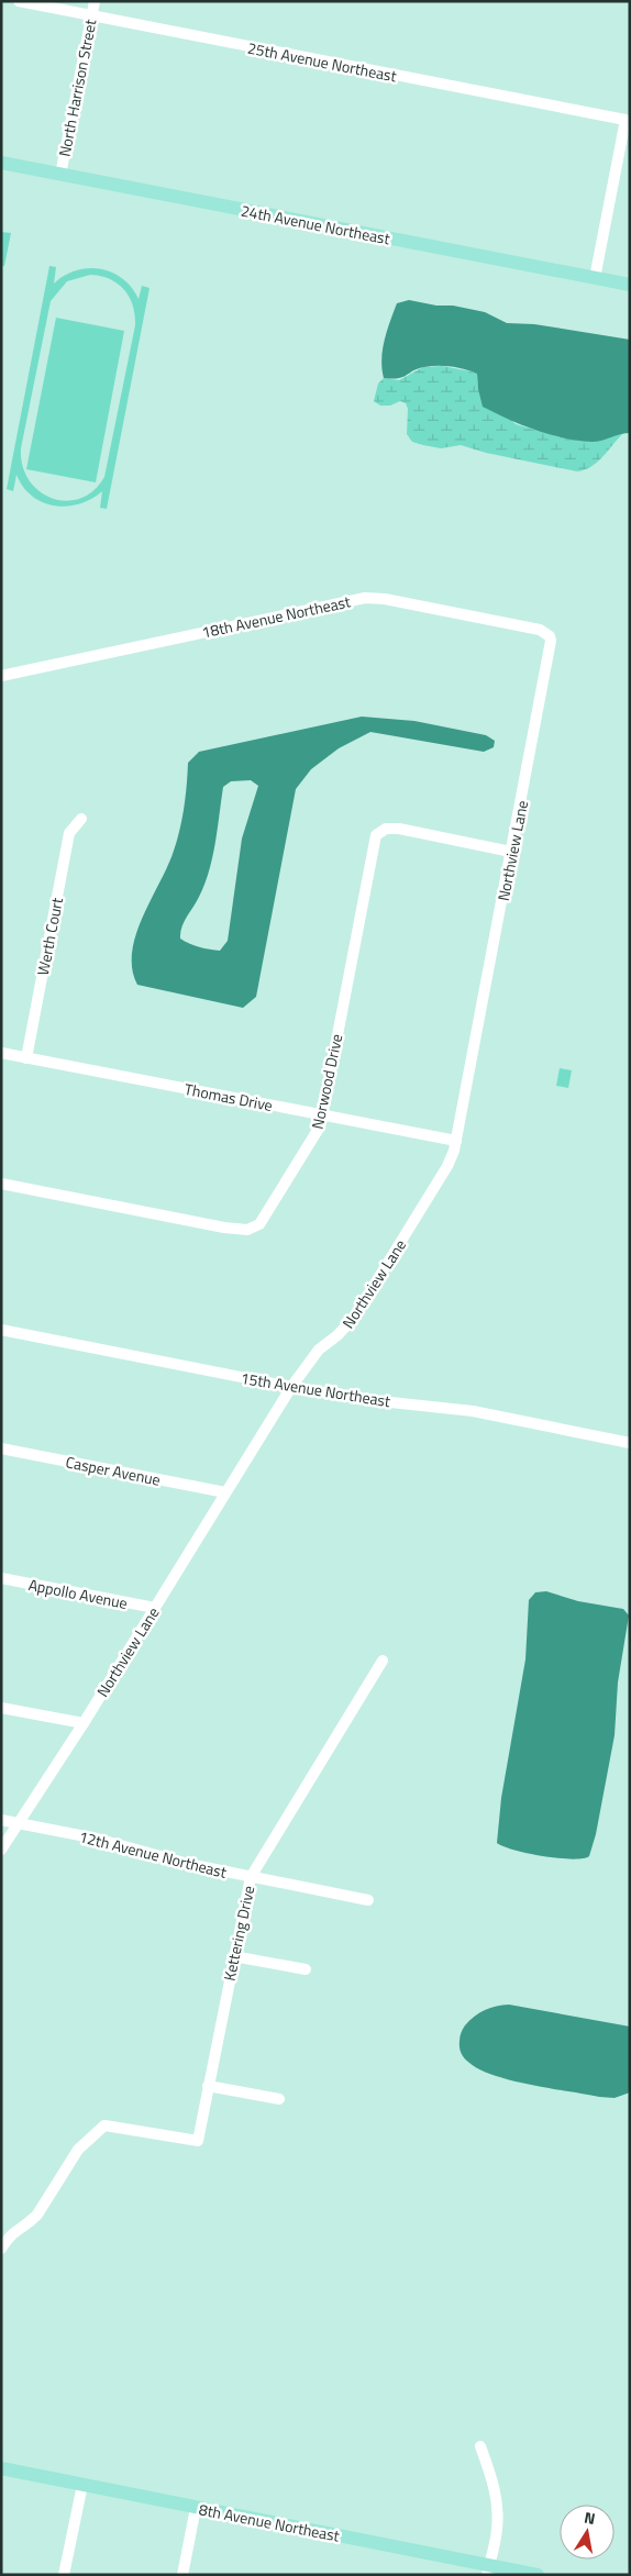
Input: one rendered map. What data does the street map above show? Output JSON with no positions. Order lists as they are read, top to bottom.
{
  "streets": {
    "main road": ["24th Avenue Northeast", "8th Avenue Northeast"],
    "street": [
      "25th Avenue Northeast",
      "North Harrison Street",
      "18th Avenue Northeast",
      "Northview Lane",
      "Werth Court",
      "Norwood Drive",
      "Thomas Drive",
      "15th Avenue Northeast",
      "Casper Avenue",
      "Appollo Avenue",
      "12th Avenue Northeast",
      "Kettering Drive"
    ]
  },
  "crossings": [
    ["25th Avenue Northeast", "North Harrison Street"],
    ["25th Avenue Northeast", "24th Avenue Northeast"],
    ["North Harrison Street", "24th Avenue Northeast"],
    ["18th Avenue Northeast", "Northview Lane"],
    ["Northview Lane", "Norwood Drive"],
    ["Northview Lane", "Thomas Drive"],
    ["Northview Lane", "15th Avenue Northeast"],
    ["Northview Lane", "Casper Avenue"],
    ["Northview Lane", "Appollo Avenue"],
    ["Northview Lane", "12th Avenue Northeast"],
    ["Werth Court", "Thomas Drive"],
    ["Norwood Drive", "Thomas Drive"],
    ["12th Avenue Northeast", "Kettering Drive"]
  ],
  "north": "top"
}
